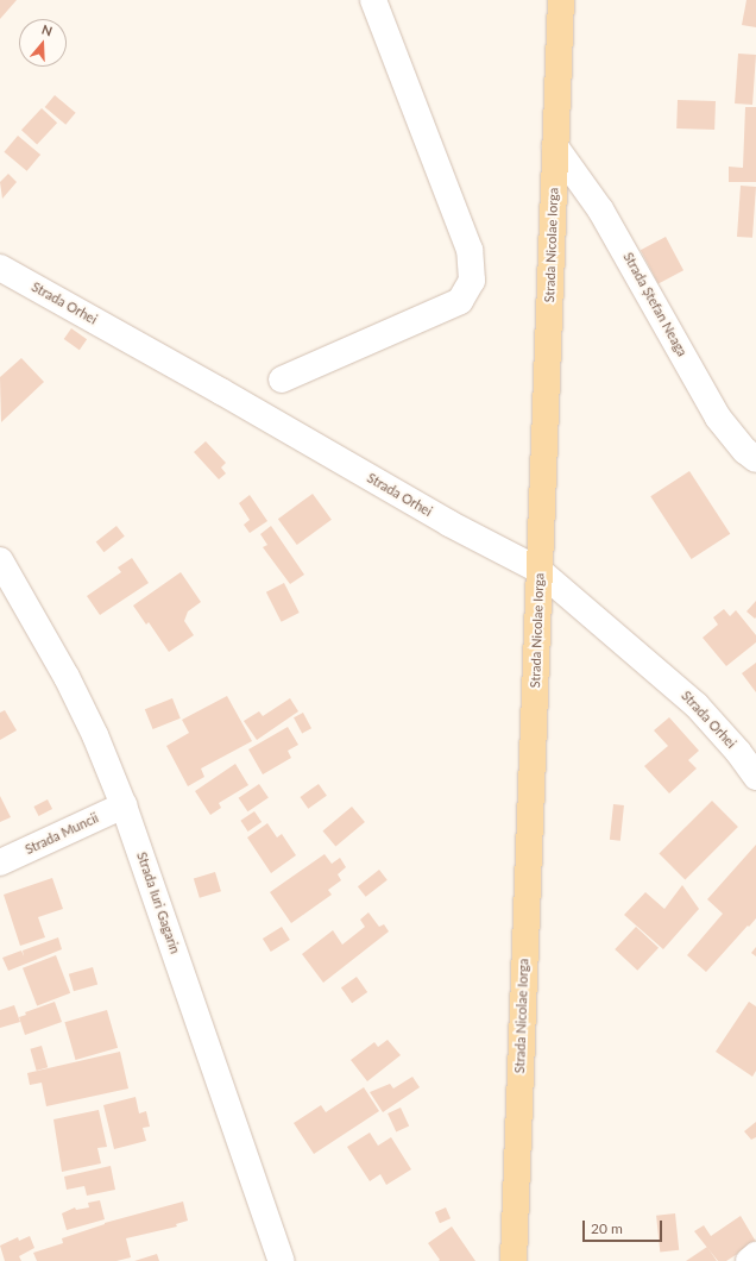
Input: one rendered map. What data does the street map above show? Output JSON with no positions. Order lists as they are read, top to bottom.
{
  "streets": {
    "main road": ["Strada Nicolae Iorga"],
    "street": [
      "Strada Orhei",
      "Strada Ștefan Neaga",
      "Strada Muncii",
      "Strada Iuri Gagarin"
    ]
  },
  "crossings": [
    ["Strada Nicolae Iorga", "Strada Orhei"],
    ["Strada Nicolae Iorga", "Strada Ștefan Neaga"],
    ["Strada Muncii", "Strada Iuri Gagarin"]
  ],
  "scale_bar": "20 m",
  "north": "top"
}
